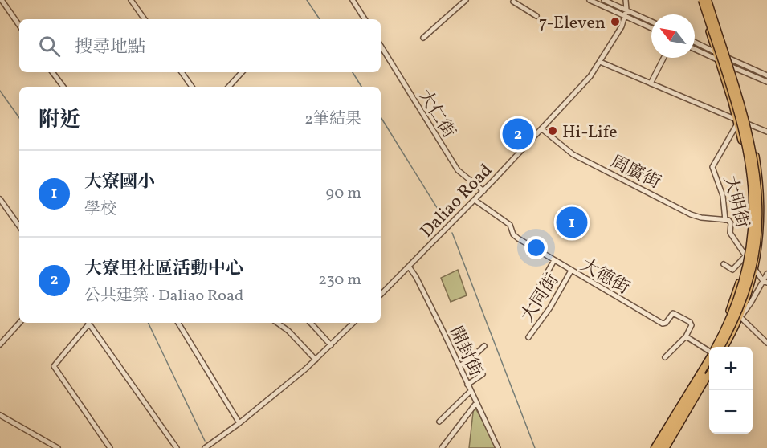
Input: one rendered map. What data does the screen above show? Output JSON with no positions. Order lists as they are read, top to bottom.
{
  "streets": {
    "street": [
      "大仁街",
      "周廣街",
      "Daliao Road",
      "大明街",
      "大德街",
      "大同街",
      "開封街"
    ]
  },
  "crossings": [
    ["大仁街", "Daliao Road"],
    ["周廣街", "Daliao Road"],
    ["周廣街", "大明街"],
    ["Daliao Road", "大德街"],
    ["Daliao Road", "開封街"],
    ["大德街", "大同街"]
  ],
  "places": ["7-Eleven", "Hi-Life"],
  "north": "top left",
  "page": {
    "search": "搜尋地點",
    "heading": ["附近", "2筆結果"],
    "pins": ["2", "1"],
    "list": [
      {
        "mark": "1",
        "name": "大寮國小",
        "note": "學校",
        "value": "90 m"
      },
      {
        "mark": "2",
        "name": "大寮里社區活動中心",
        "note": "公共建築 · Daliao Road",
        "value": "230 m"
      }
    ],
    "map_buttons": ["+", "−"]
  }
}
